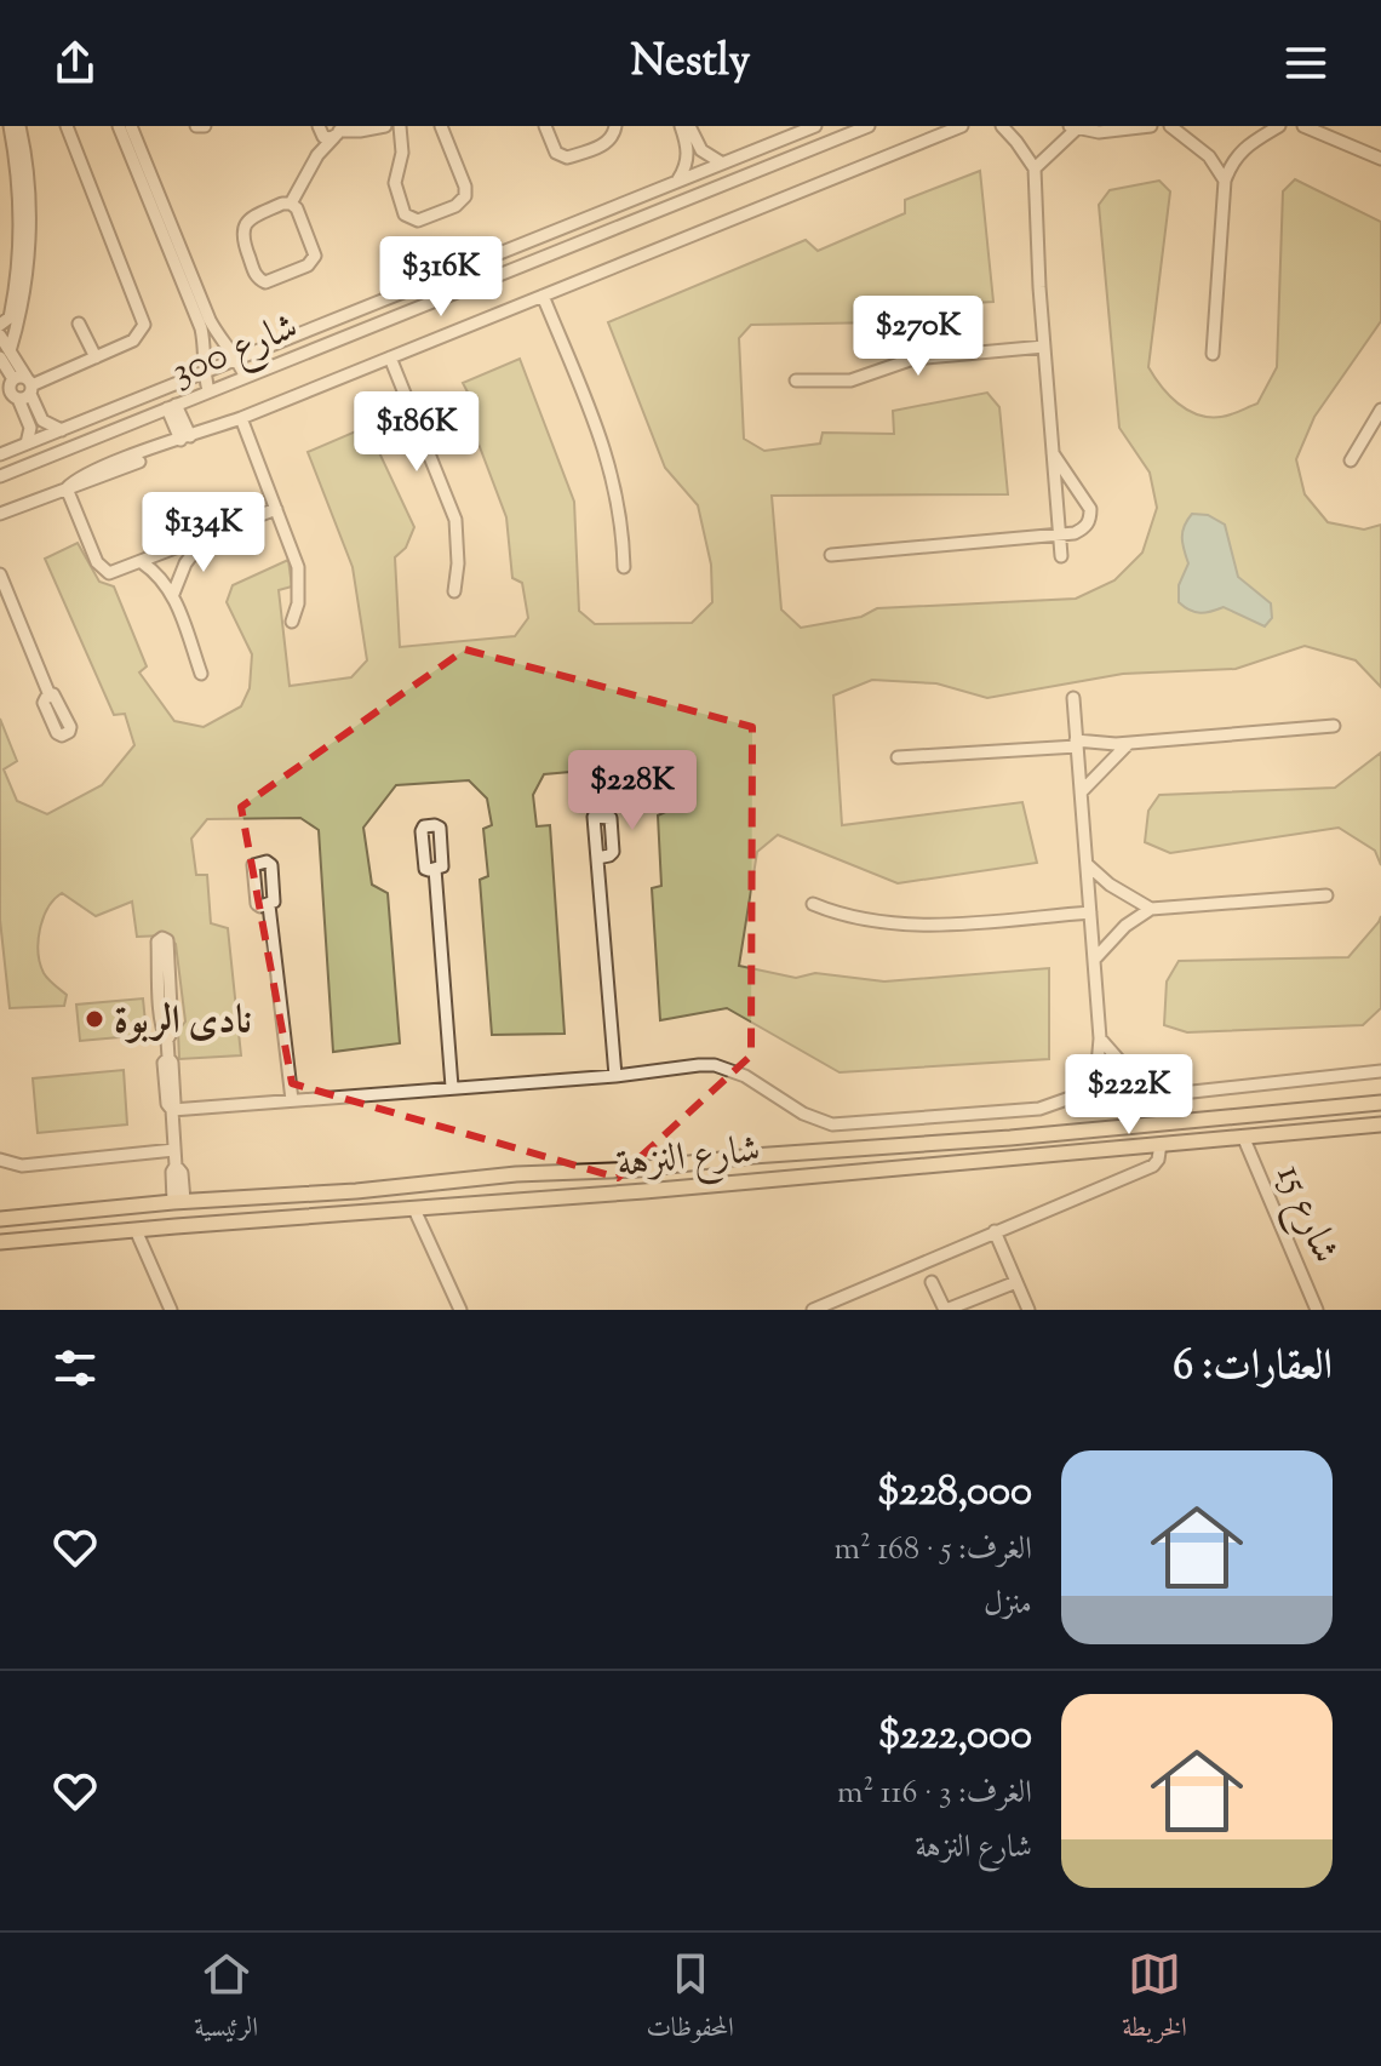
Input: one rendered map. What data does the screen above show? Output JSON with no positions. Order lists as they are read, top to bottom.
{
  "streets": {
    "main road": ["شارع النزهة"],
    "street": ["شارع 300", "شارع 15"]
  },
  "crossings": [
    ["شارع النزهة", "شارع 15"]
  ],
  "places": ["نادى الربوة"],
  "page": {
    "header": "Nestly",
    "price": [
      "$316K",
      "$270K",
      "$186K",
      "$134K",
      "$228K",
      "$222K"
    ],
    "heading": "العقارات: 6",
    "list": [
      {
        "name": "$228,000",
        "note": "الغرف: 5 · 168 m² · منزل"
      },
      {
        "name": "$222,000",
        "note": "الغرف: 3 · 116 m² · شارع النزهة"
      }
    ],
    "tabs": ["الخريطة", "المحفوظات", "الرئيسية"]
  }
}
